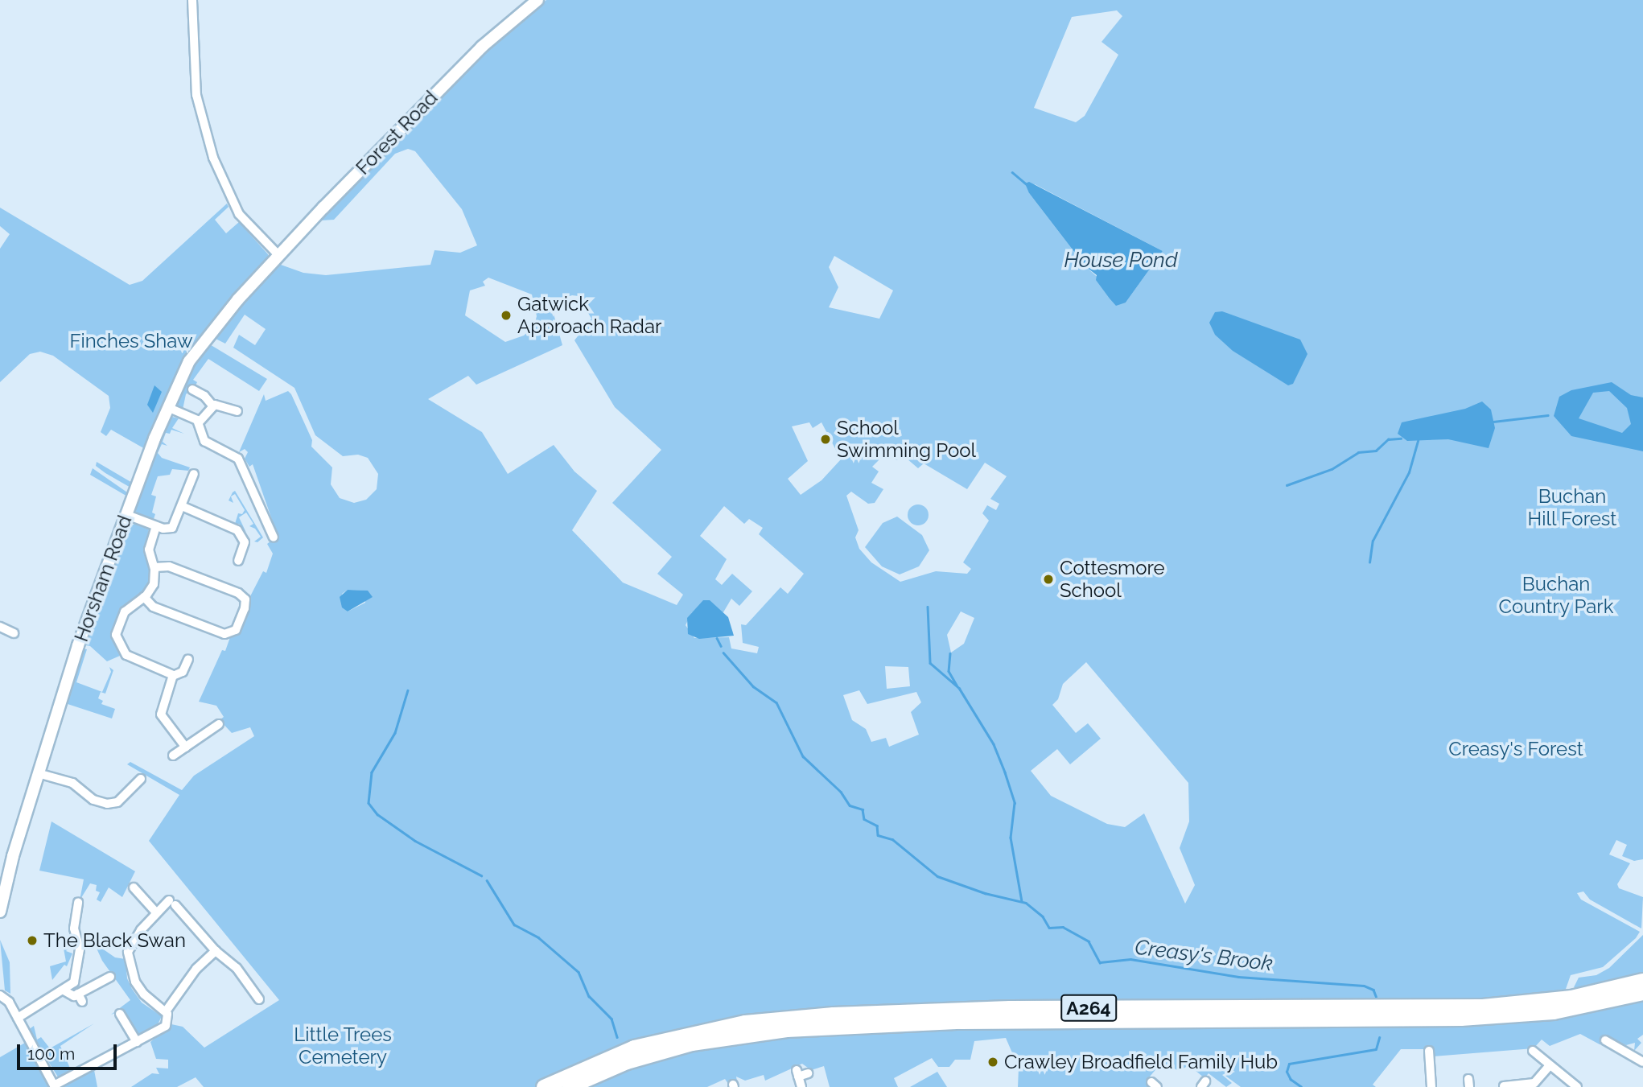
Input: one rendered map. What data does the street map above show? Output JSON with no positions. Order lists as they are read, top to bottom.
{
  "streets": {
    "highway": ["A264"],
    "street": ["Forest Road", "Horsham Road"]
  },
  "crossings": [
    ["Forest Road", "Horsham Road"]
  ],
  "water": ["House Pond", "Creasy's Brook"],
  "parks": [
    "Finches Shaw",
    "Buchan Hill Forest",
    "Buchan Country Park",
    "Creasy's Forest",
    "Little Trees Cemetery"
  ],
  "places": [
    "Gatwick Approach Radar",
    "School Swimming Pool",
    "Cottesmore School",
    "The Black Swan",
    "Crawley Broadfield Family Hub"
  ],
  "scale_bar": "100 m"
}
